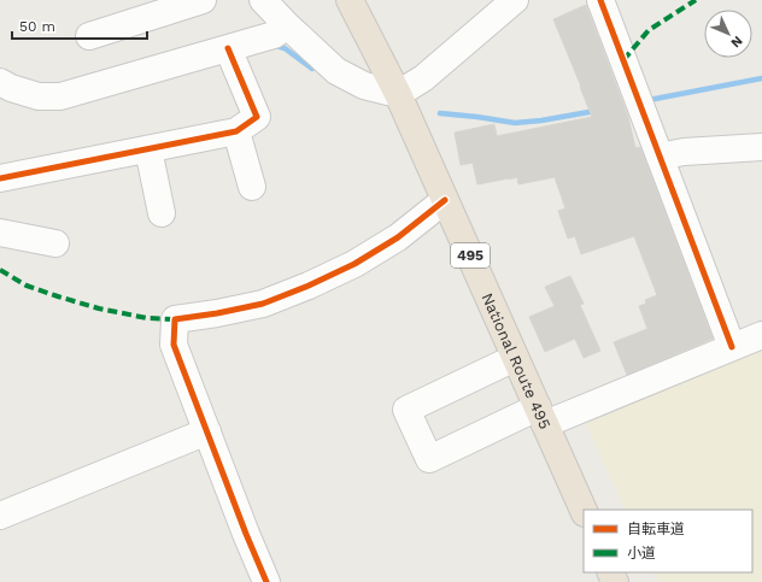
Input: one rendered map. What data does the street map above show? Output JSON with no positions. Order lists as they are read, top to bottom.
{
  "streets": {
    "highway": ["495", "National Route 495"]
  },
  "legend": ["自転車道", "小道"],
  "scale_bar": "50 m",
  "north": "bottom right"
}
